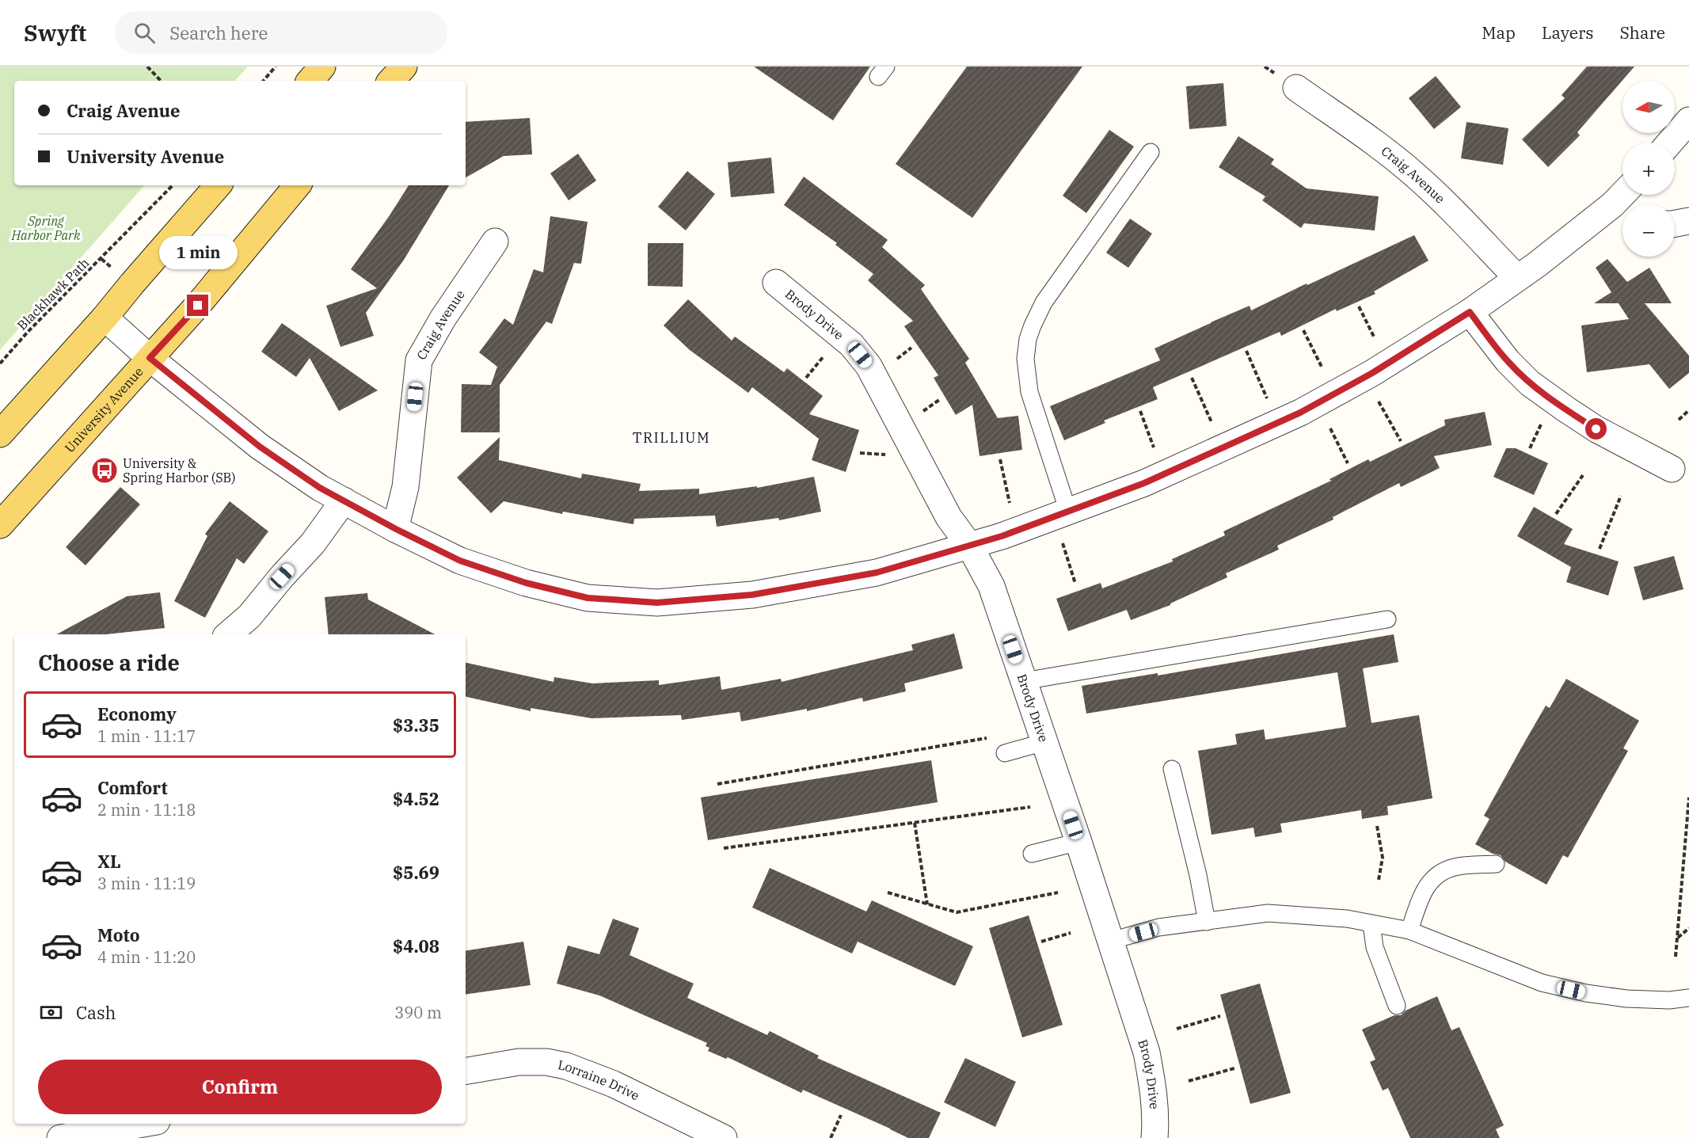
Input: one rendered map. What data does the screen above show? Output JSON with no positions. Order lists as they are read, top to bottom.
{
  "streets": {
    "main road": ["University Avenue"],
    "street": ["Craig Avenue", "Brody Drive", "Lorraine Drive"],
    "path": ["Blackhawk Path"]
  },
  "districts": ["TRILLIUM"],
  "parks": ["Spring Harbor Park"],
  "places": {
    "bus stop": ["University & Spring Harbor (SB)"]
  },
  "north": "left",
  "page": {
    "header": "Swyft",
    "search": "Search here",
    "nav": ["Map", "Layers", "Share"],
    "map_buttons": ["+", "−"],
    "banner": ["Craig Avenue", "University Avenue"],
    "bubble": "1 min",
    "heading": "Choose a ride",
    "list": [
      {
        "name": "Economy",
        "note": "1 min · 11:17",
        "value": "$3.35"
      },
      {
        "name": "Comfort",
        "note": "2 min · 11:18",
        "value": "$4.52"
      },
      {
        "name": "XL",
        "note": "3 min · 11:19",
        "value": "$5.69"
      },
      {
        "name": "Moto",
        "note": "4 min · 11:20",
        "value": "$4.08"
      }
    ],
    "pay": ["Cash", "390 m"],
    "buttons": "Confirm"
  }
}
